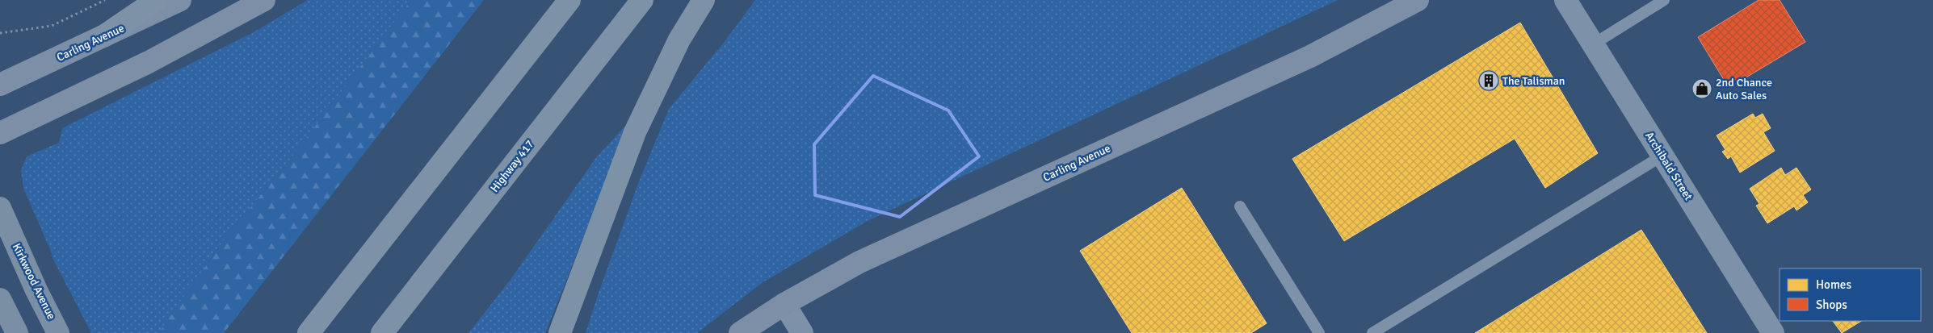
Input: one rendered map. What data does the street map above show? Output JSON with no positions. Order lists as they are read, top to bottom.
{
  "streets": {
    "highway": ["Highway 417"],
    "main road": ["Carling Avenue", "Kirkwood Avenue"],
    "street": ["Archibald Street"]
  },
  "places": {
    "building": ["The Talisman"],
    "shop": ["2nd Chance Auto Sales"]
  },
  "legend": ["Homes", "Shops"]
}
